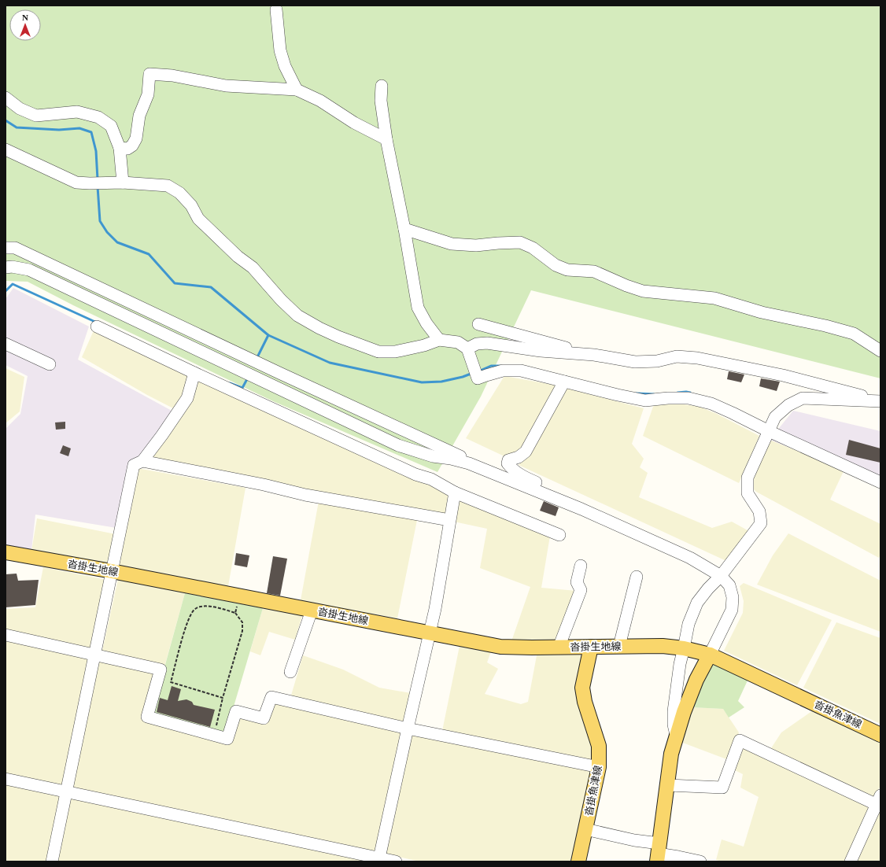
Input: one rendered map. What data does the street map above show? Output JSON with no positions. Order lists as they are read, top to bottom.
{
  "streets": {
    "main road": ["沓掛生地線", "沓掛魚津線"]
  },
  "crossings": [
    ["沓掛生地線", "沓掛魚津線"]
  ],
  "north": "top"
}
